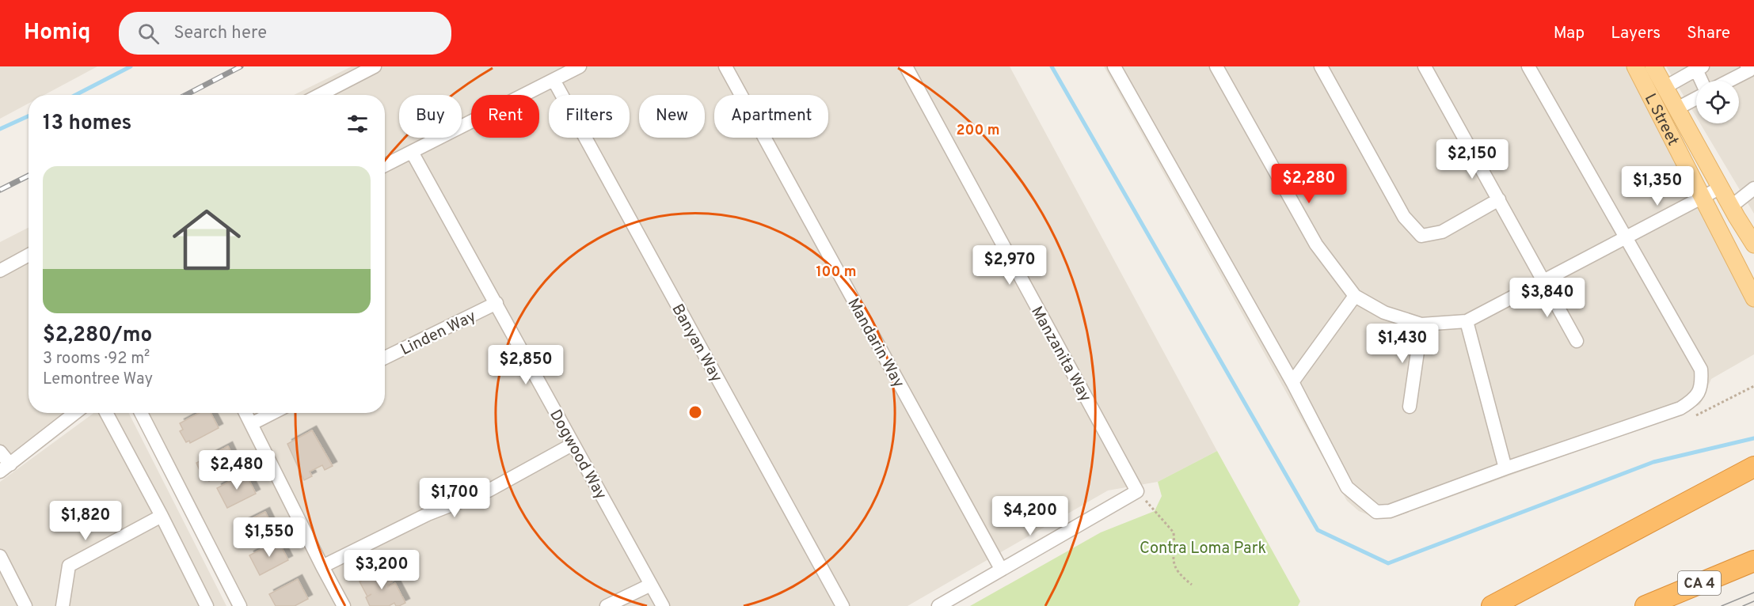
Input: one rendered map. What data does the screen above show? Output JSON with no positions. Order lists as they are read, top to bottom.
{
  "streets": {
    "highway": ["CA 4"],
    "main road": ["L Street"],
    "street": [
      "Linden Way",
      "Banyan Way",
      "Mandarin Way",
      "Manzanita Way",
      "Dogwood Way"
    ]
  },
  "crossings": [
    ["Linden Way", "Dogwood Way"]
  ],
  "parks": ["Contra Loma Park"],
  "page": {
    "header": "Homiq",
    "search": "Search here",
    "nav": ["Map", "Layers", "Share"],
    "chip": [
      "Buy",
      "Rent",
      "Filters",
      "New",
      "Apartment"
    ],
    "heading": "13 homes",
    "price": [
      "$2,150",
      "$2,280",
      "$1,350",
      "$2,970",
      "$3,840",
      "$1,430",
      "$2,850",
      "$2,480",
      "$1,700",
      "$4,200",
      "$1,820",
      "$1,550",
      "$3,200"
    ],
    "list": [
      {
        "name": "$2,280/mo",
        "note": "3 rooms · 92 m² · Lemontree Way"
      }
    ]
  },
  "rings": ["200 m", "100 m"]
}
